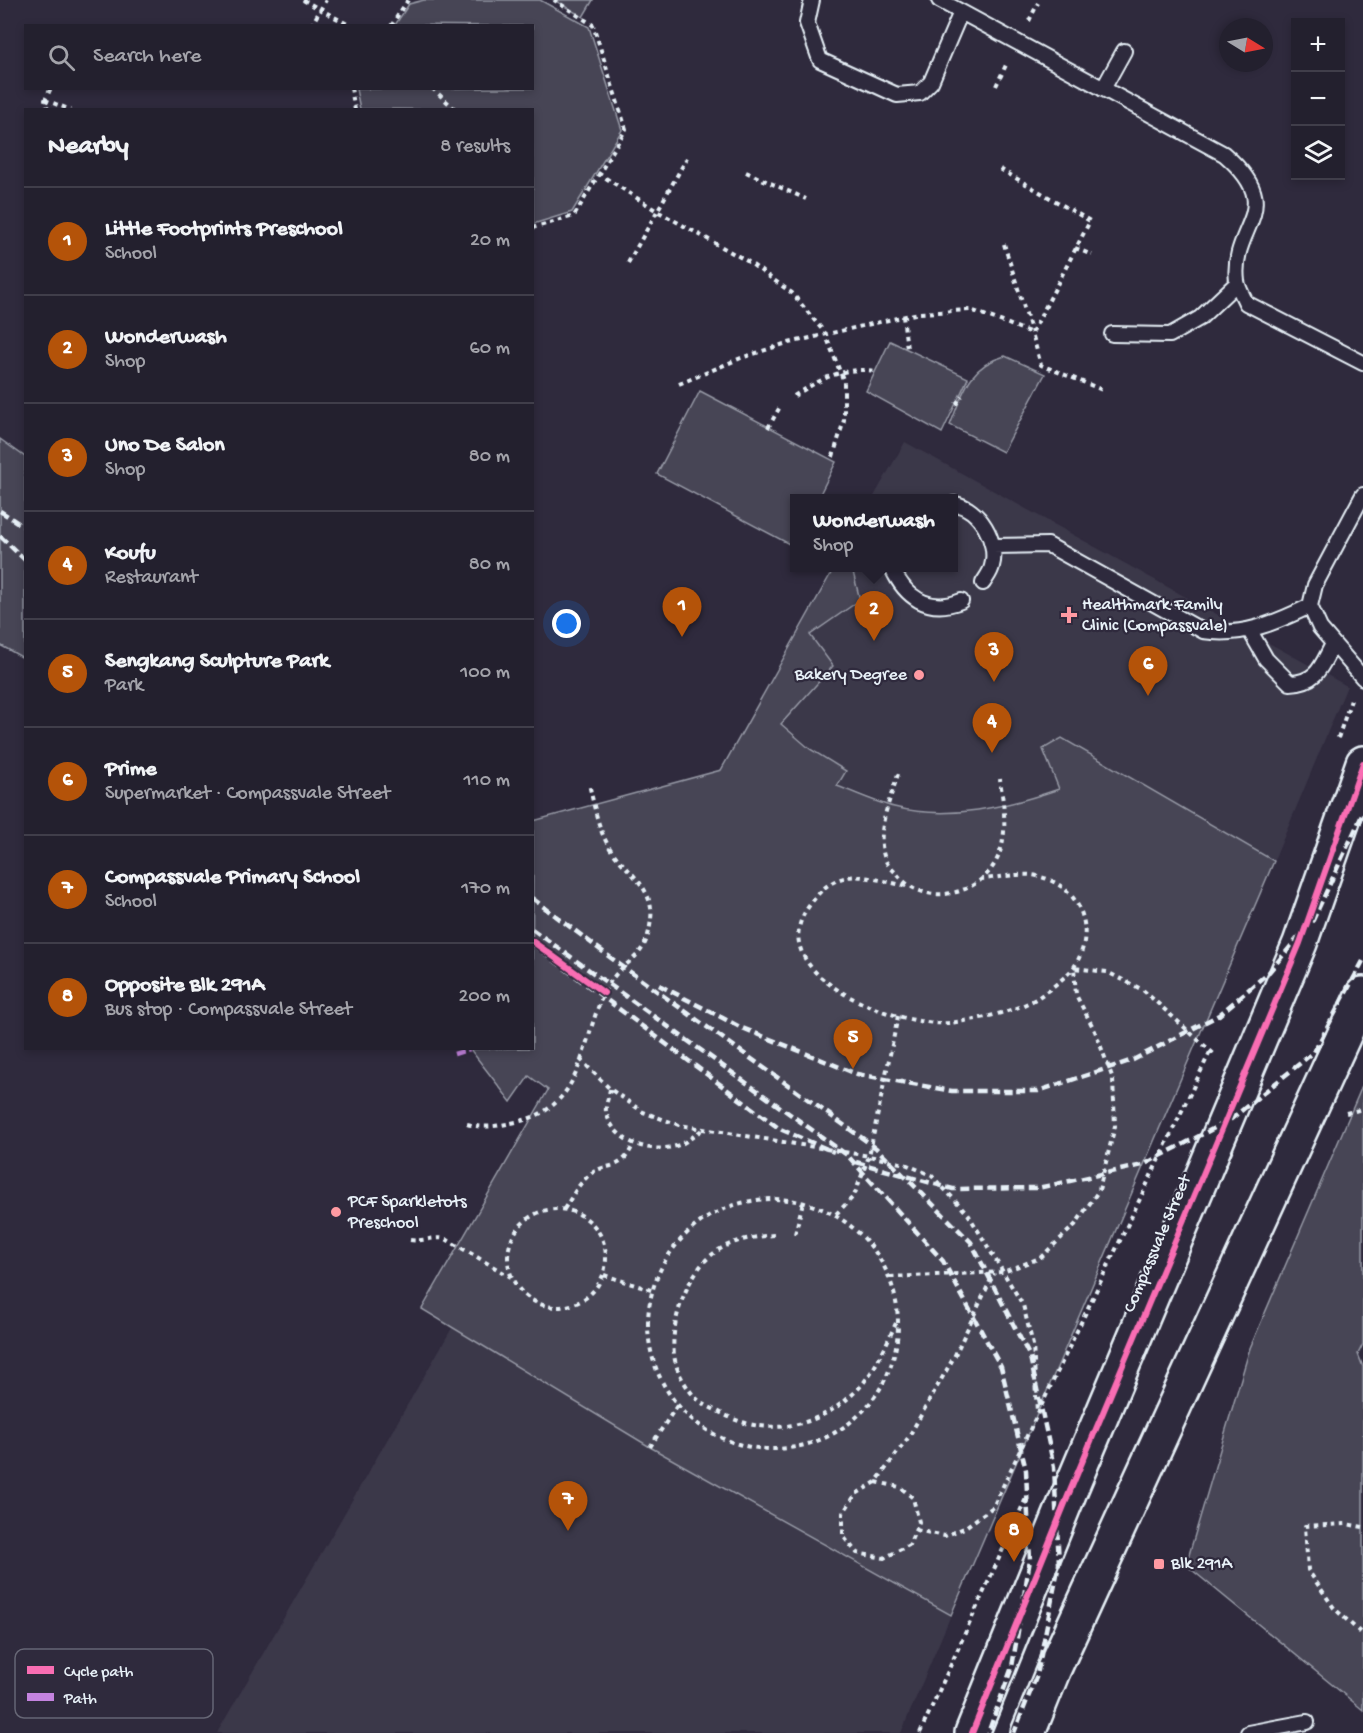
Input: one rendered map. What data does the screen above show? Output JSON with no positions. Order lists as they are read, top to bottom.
{
  "streets": {
    "street": ["Compassvale Street"]
  },
  "places": {
    "health": ["Healthmark Family Clinic (Compassvale)"],
    "other": ["Bakery Degree", "PCF Sparkletots Preschool"],
    "transit": ["Blk 291A"]
  },
  "legend": ["Cycle path", "Path"],
  "north": "right",
  "page": {
    "map_buttons": ["+", "−"],
    "search": "Search here",
    "heading": ["Nearby", "8 results"],
    "list": [
      {
        "mark": "1",
        "name": "Little Footprints Preschool",
        "note": "School",
        "value": "20 m"
      },
      {
        "mark": "2",
        "name": "Wonderwash",
        "note": "Shop",
        "value": "60 m"
      },
      {
        "mark": "3",
        "name": "Uno De Salon",
        "note": "Shop",
        "value": "80 m"
      },
      {
        "mark": "4",
        "name": "Koufu",
        "note": "Restaurant",
        "value": "80 m"
      },
      {
        "mark": "5",
        "name": "Sengkang Sculpture Park",
        "note": "Park",
        "value": "100 m"
      },
      {
        "mark": "6",
        "name": "Prime",
        "note": "Supermarket · Compassvale Street",
        "value": "110 m"
      },
      {
        "mark": "7",
        "name": "Compassvale Primary School",
        "note": "School",
        "value": "170 m"
      },
      {
        "mark": "8",
        "name": "Opposite Blk 291A",
        "note": "Bus stop · Compassvale Street",
        "value": "200 m"
      }
    ],
    "popup": ["Wonderwash", "Shop"],
    "pins": [
      "1",
      "2",
      "3",
      "6",
      "4",
      "5",
      "7",
      "8"
    ]
  }
}
